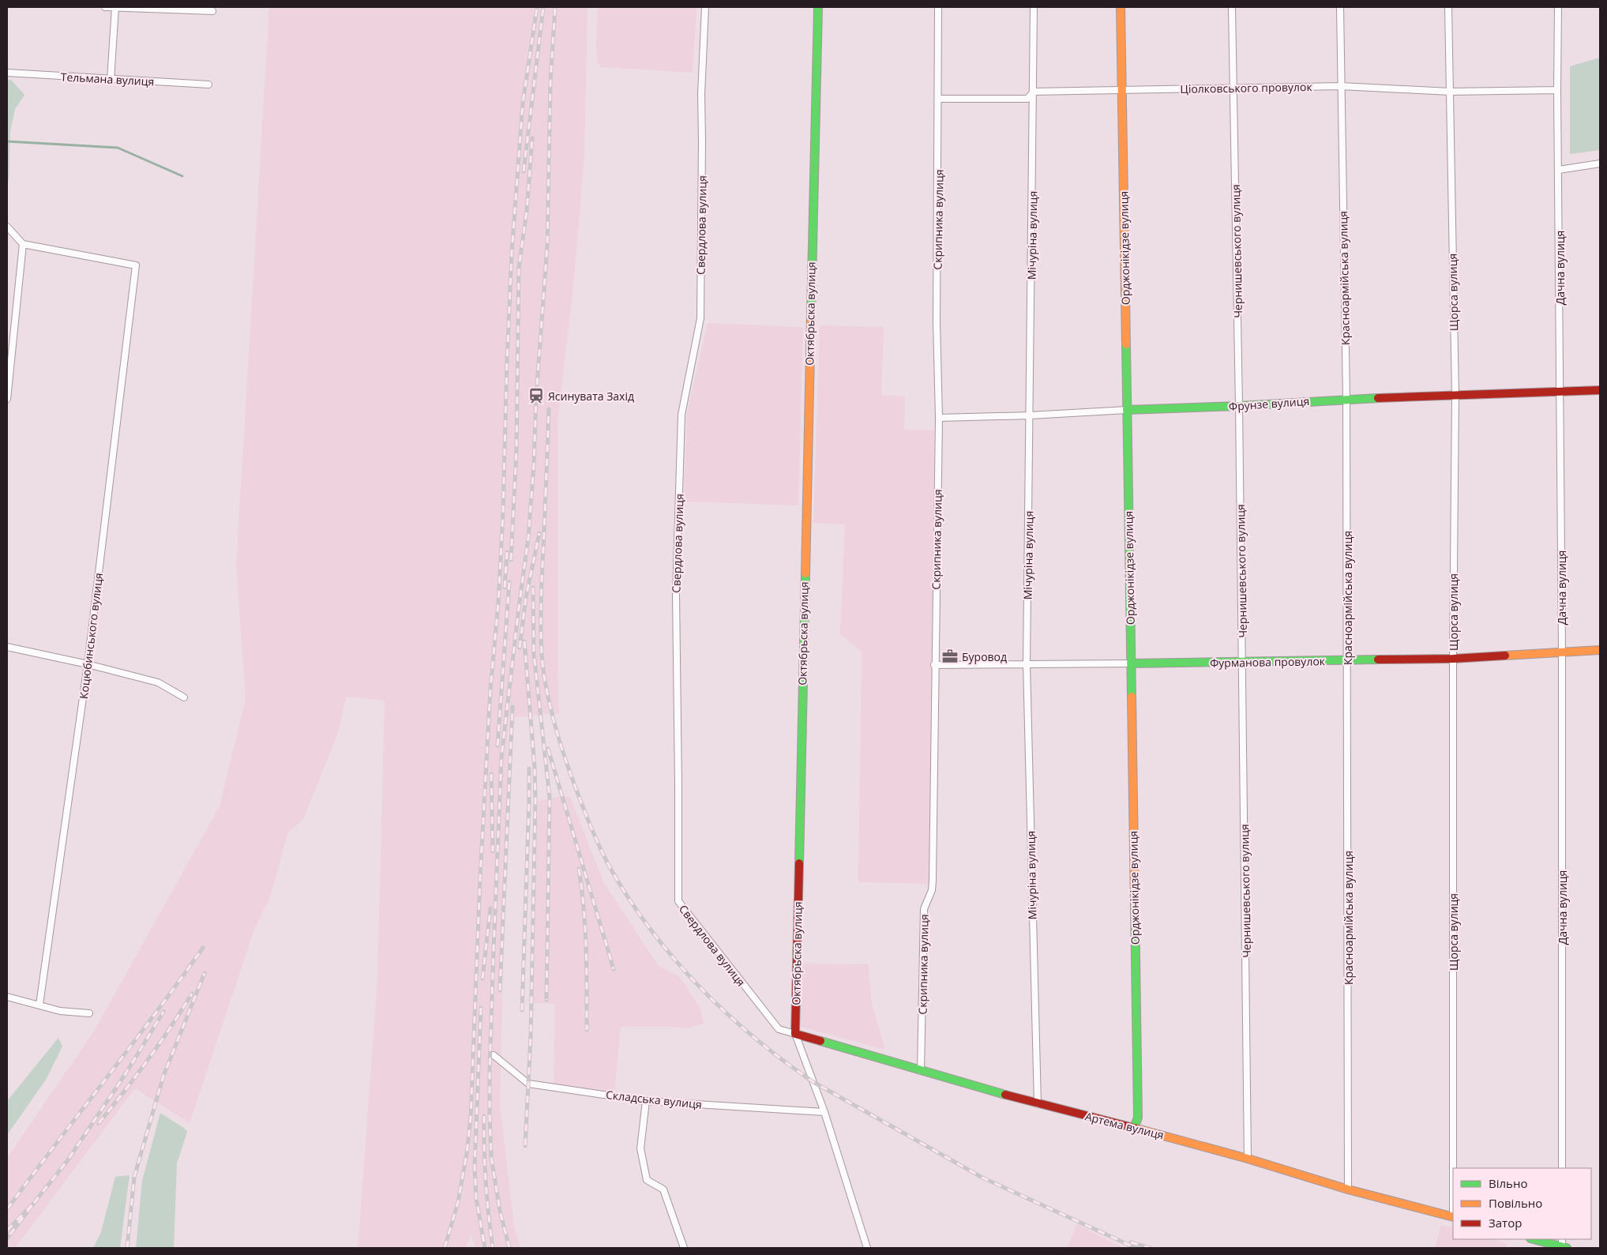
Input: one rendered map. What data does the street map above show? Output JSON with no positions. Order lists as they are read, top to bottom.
{
  "streets": {
    "main road": [
      "Орджонікідзе вулиця",
      "Октябрьска вулиця",
      "Фрунзе вулиця",
      "Фурманова провулок",
      "Артема вулиця"
    ],
    "street": [
      "Тельмана вулиця",
      "Ціолковського провулок",
      "Скрипника вулиця",
      "Свердлова вулиця",
      "Мічуріна вулиця",
      "Чернишевського вулиця",
      "Дачна вулиця",
      "Красноармійська вулиця",
      "Щорса вулиця",
      "Коцюбинського вулиця",
      "Складська вулиця"
    ]
  },
  "crossings": [
    ["Ціолковського провулок", "Скрипника вулиця"],
    ["Ціолковського провулок", "Мічуріна вулиця"],
    ["Ціолковського провулок", "Орджонікідзе вулиця"],
    ["Ціолковського провулок", "Чернишевського вулиця"],
    ["Ціолковського провулок", "Дачна вулиця"],
    ["Ціолковського провулок", "Красноармійська вулиця"],
    ["Ціолковського провулок", "Щорса вулиця"],
    ["Скрипника вулиця", "Фрунзе вулиця"],
    ["Скрипника вулиця", "Фурманова провулок"],
    ["Скрипника вулиця", "Артема вулиця"],
    ["Свердлова вулиця", "Октябрьска вулиця"],
    ["Свердлова вулиця", "Артема вулиця"],
    ["Мічуріна вулиця", "Фрунзе вулиця"],
    ["Мічуріна вулиця", "Фурманова провулок"],
    ["Мічуріна вулиця", "Артема вулиця"],
    ["Орджонікідзе вулиця", "Фрунзе вулиця"],
    ["Орджонікідзе вулиця", "Фурманова провулок"],
    ["Орджонікідзе вулиця", "Артема вулиця"],
    ["Чернишевського вулиця", "Фрунзе вулиця"],
    ["Чернишевського вулиця", "Фурманова провулок"],
    ["Чернишевського вулиця", "Артема вулиця"],
    ["Дачна вулиця", "Фрунзе вулиця"],
    ["Дачна вулиця", "Фурманова провулок"],
    ["Красноармійська вулиця", "Фрунзе вулиця"],
    ["Красноармійська вулиця", "Фурманова провулок"],
    ["Красноармійська вулиця", "Артема вулиця"],
    ["Щорса вулиця", "Фрунзе вулиця"],
    ["Щорса вулиця", "Фурманова провулок"],
    ["Октябрьска вулиця", "Складська вулиця"],
    ["Октябрьска вулиця", "Артема вулиця"]
  ],
  "places": {
    "station": ["Ясинувата Захід"],
    "office": ["Буровод"]
  },
  "legend": ["Вільно", "Повільно", "Затор"]
}
